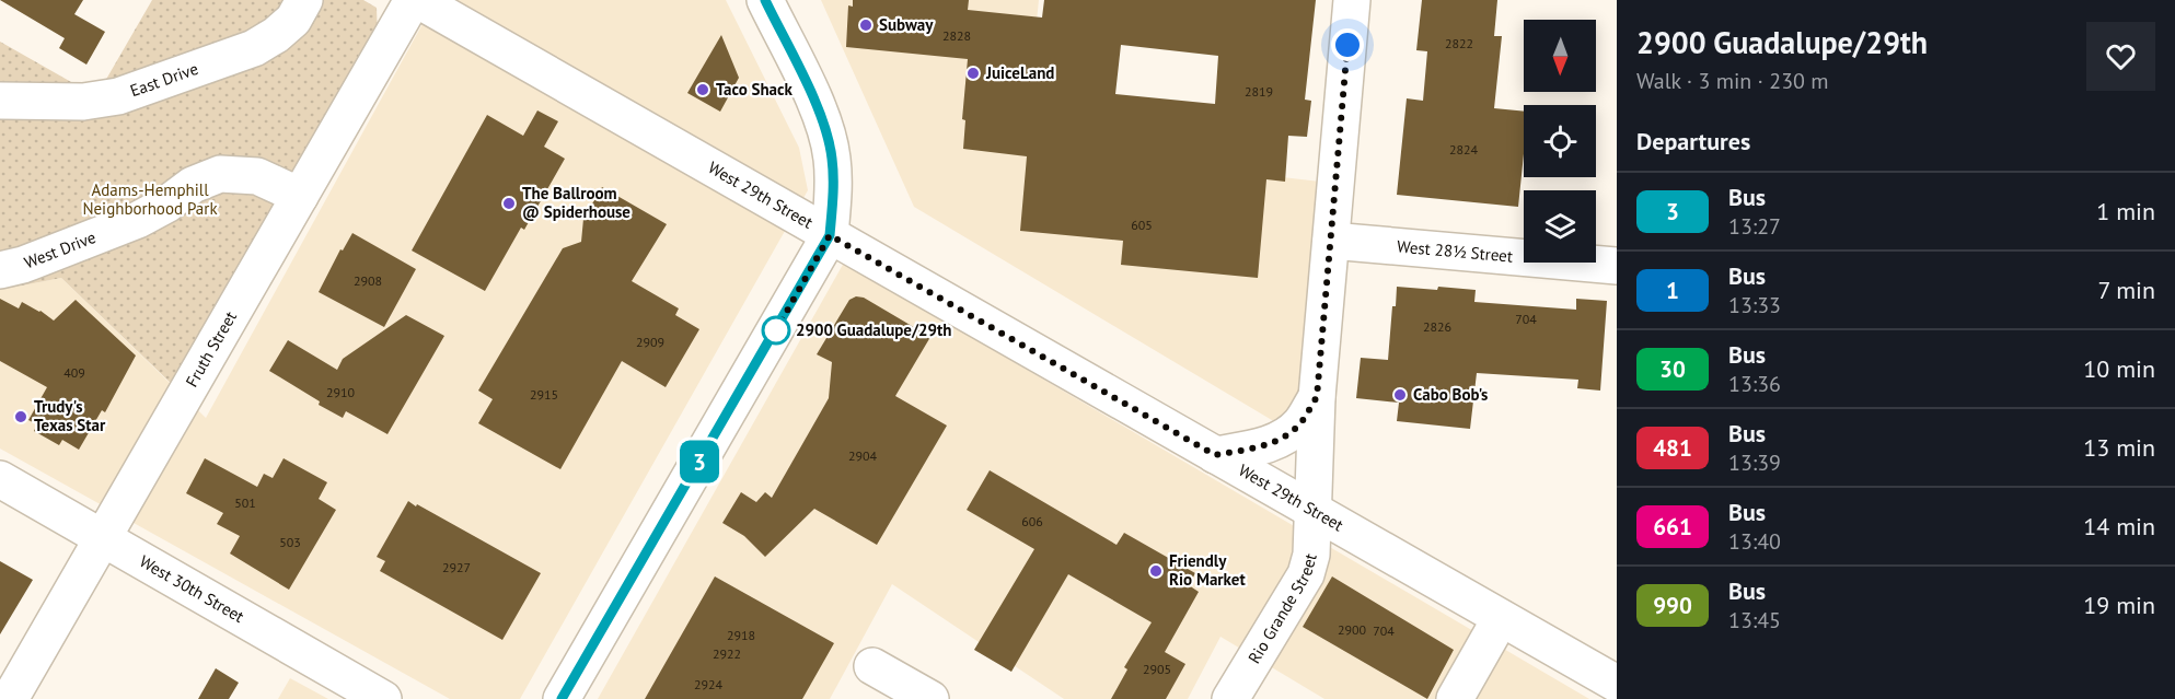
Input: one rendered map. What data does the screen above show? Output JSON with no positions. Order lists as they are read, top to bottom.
{
  "streets": {
    "street": [
      "East Drive",
      "West 29th Street",
      "West Drive",
      "West 28½ Street",
      "Fruth Street",
      "West 30th Street",
      "Rio Grande Street"
    ]
  },
  "crossings": [
    ["West 29th Street", "Fruth Street"],
    ["West 29th Street", "Rio Grande Street"],
    ["West Drive", "Fruth Street"],
    ["West 28½ Street", "Rio Grande Street"],
    ["Fruth Street", "West 30th Street"]
  ],
  "parks": ["Adams-Hemphill Neighborhood Park"],
  "places": [
    "Subway",
    "JuiceLand",
    "Taco Shack",
    "The Ballroom @ Spiderhouse",
    "2900 Guadalupe/29th",
    "Cabo Bob's",
    "Trudy's Texas Star",
    "Friendly Rio Market"
  ],
  "lines": ["bus line 3"],
  "house_numbers": [
    "2828",
    "2822",
    "2819",
    "2824",
    "605",
    "2908",
    "704",
    "2826",
    "2909",
    "409",
    "2910",
    "2915",
    "2904",
    "501",
    "606",
    "503",
    "2927",
    "2900",
    "704",
    "2918",
    "2922",
    "2905",
    "2924"
  ],
  "north": "bottom",
  "page": {
    "on_map": "3",
    "heading": [
      ["2900 Guadalupe/29th", "Walk · 3 min · 230 m"],
      "Departures"
    ],
    "list": [
      {
        "mark": "3",
        "name": "Bus",
        "note": "13:27",
        "value": "1 min"
      },
      {
        "mark": "1",
        "name": "Bus",
        "note": "13:33",
        "value": "7 min"
      },
      {
        "mark": "30",
        "name": "Bus",
        "note": "13:36",
        "value": "10 min"
      },
      {
        "mark": "481",
        "name": "Bus",
        "note": "13:39",
        "value": "13 min"
      },
      {
        "mark": "661",
        "name": "Bus",
        "note": "13:40",
        "value": "14 min"
      },
      {
        "mark": "990",
        "name": "Bus",
        "note": "13:45",
        "value": "19 min"
      }
    ]
  }
}
